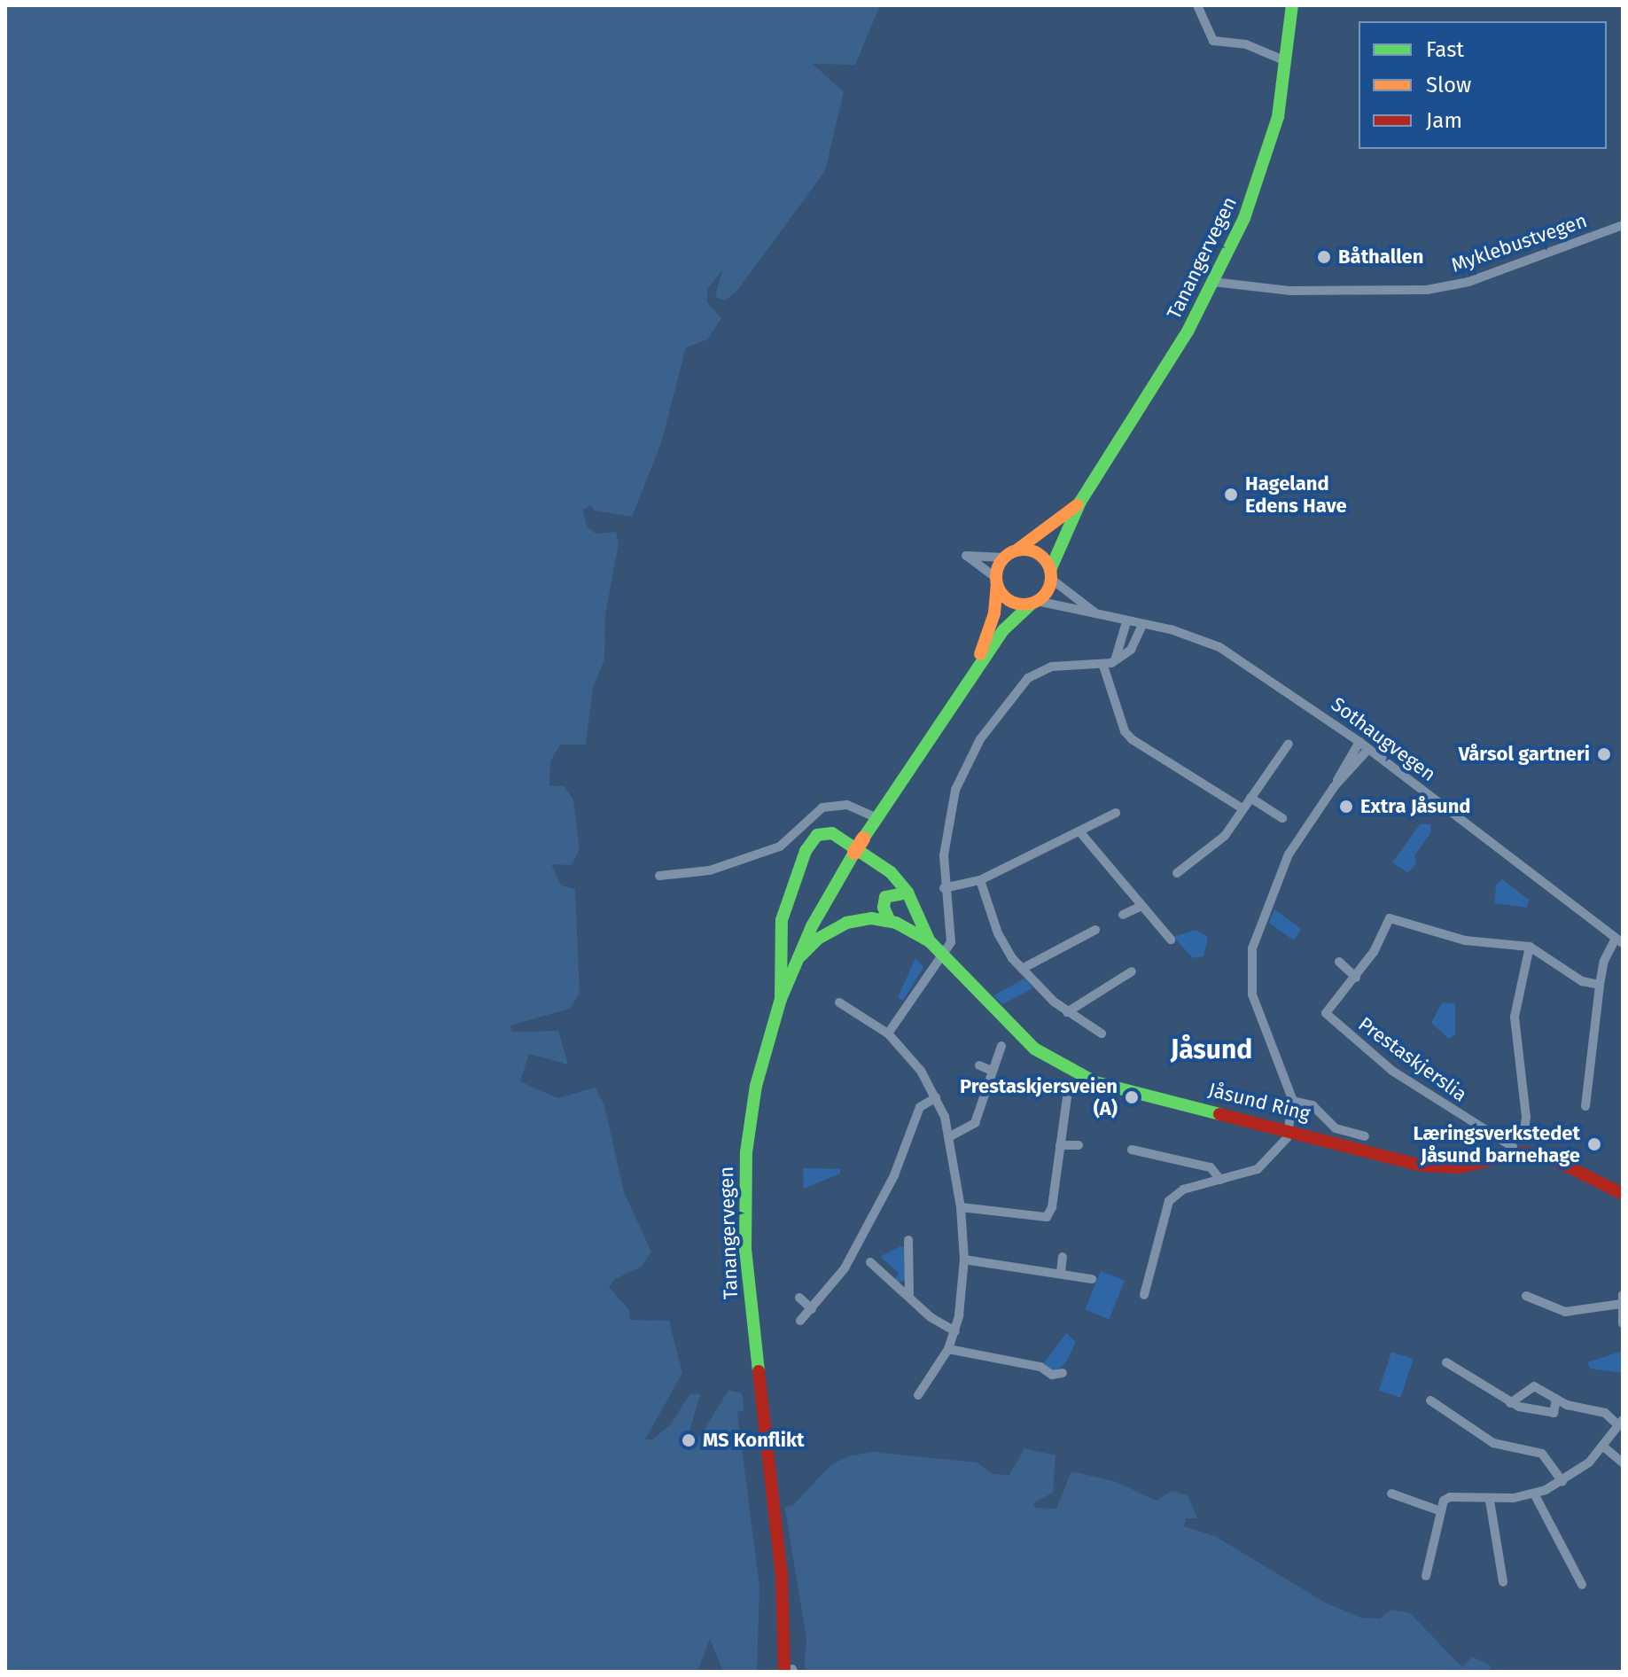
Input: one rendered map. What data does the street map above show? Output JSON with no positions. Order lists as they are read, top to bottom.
{
  "streets": {
    "main road": ["Tanangervegen", "Jåsund Ring"],
    "street": ["Myklebustvegen", "Sothaugvegen", "Prestaskjerslia"]
  },
  "crossings": [
    ["Myklebustvegen", "Tanangervegen"],
    ["Tanangervegen", "Sothaugvegen"],
    ["Tanangervegen", "Jåsund Ring"],
    ["Prestaskjerslia", "Jåsund Ring"]
  ],
  "districts": ["Jåsund"],
  "places": [
    "Båthallen",
    "Hageland Edens Have",
    "Vårsol gartneri",
    "Extra Jåsund",
    "Prestaskjersveien (A)",
    "Læringsverkstedet Jåsund barnehage",
    "MS Konflikt"
  ],
  "legend": ["Fast", "Slow", "Jam"]
}
